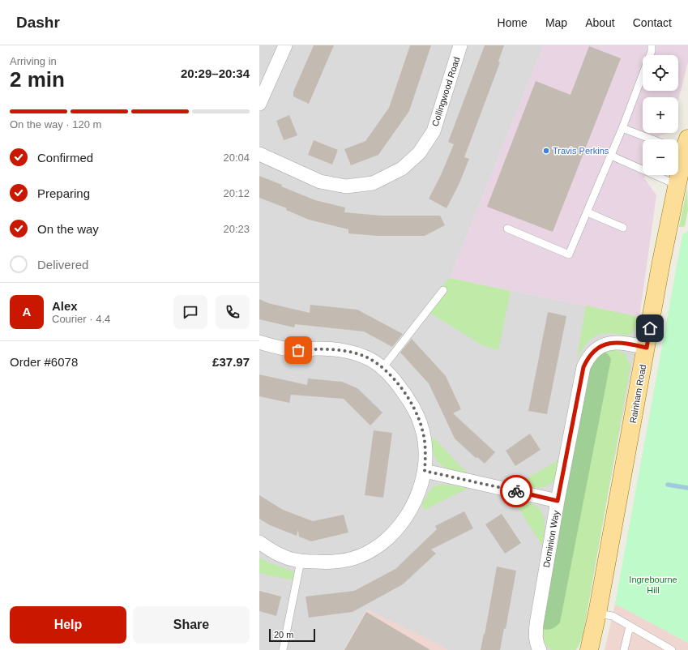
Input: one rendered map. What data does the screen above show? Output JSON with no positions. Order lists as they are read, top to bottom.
{
  "streets": {
    "main road": ["Rainham Road"],
    "street": ["Collingwood Road", "Dominion Way"]
  },
  "crossings": [
    ["Rainham Road", "Dominion Way"]
  ],
  "parks": ["Ingrebourne Hill"],
  "places": ["Travis Perkins"],
  "scale_bar": "20 m",
  "page": {
    "header": "Dashr",
    "nav": [
      "Home",
      "Map",
      "About",
      "Contact"
    ],
    "heading": ["2 min", "Arriving in", "20:29–20:34"],
    "panel": [
      "Alex",
      "Courier · 4.4",
      "Order #6078",
      "£37.97"
    ],
    "map_buttons": ["+", "−"],
    "bar": "On the way · 120 m",
    "list": [
      ["Confirmed", "20:04"],
      ["Preparing", "20:12"],
      ["On the way", "20:23"],
      "Delivered"
    ],
    "round": "A",
    "buttons": ["Help", "Share"],
    "scale": "20 m"
  }
}
